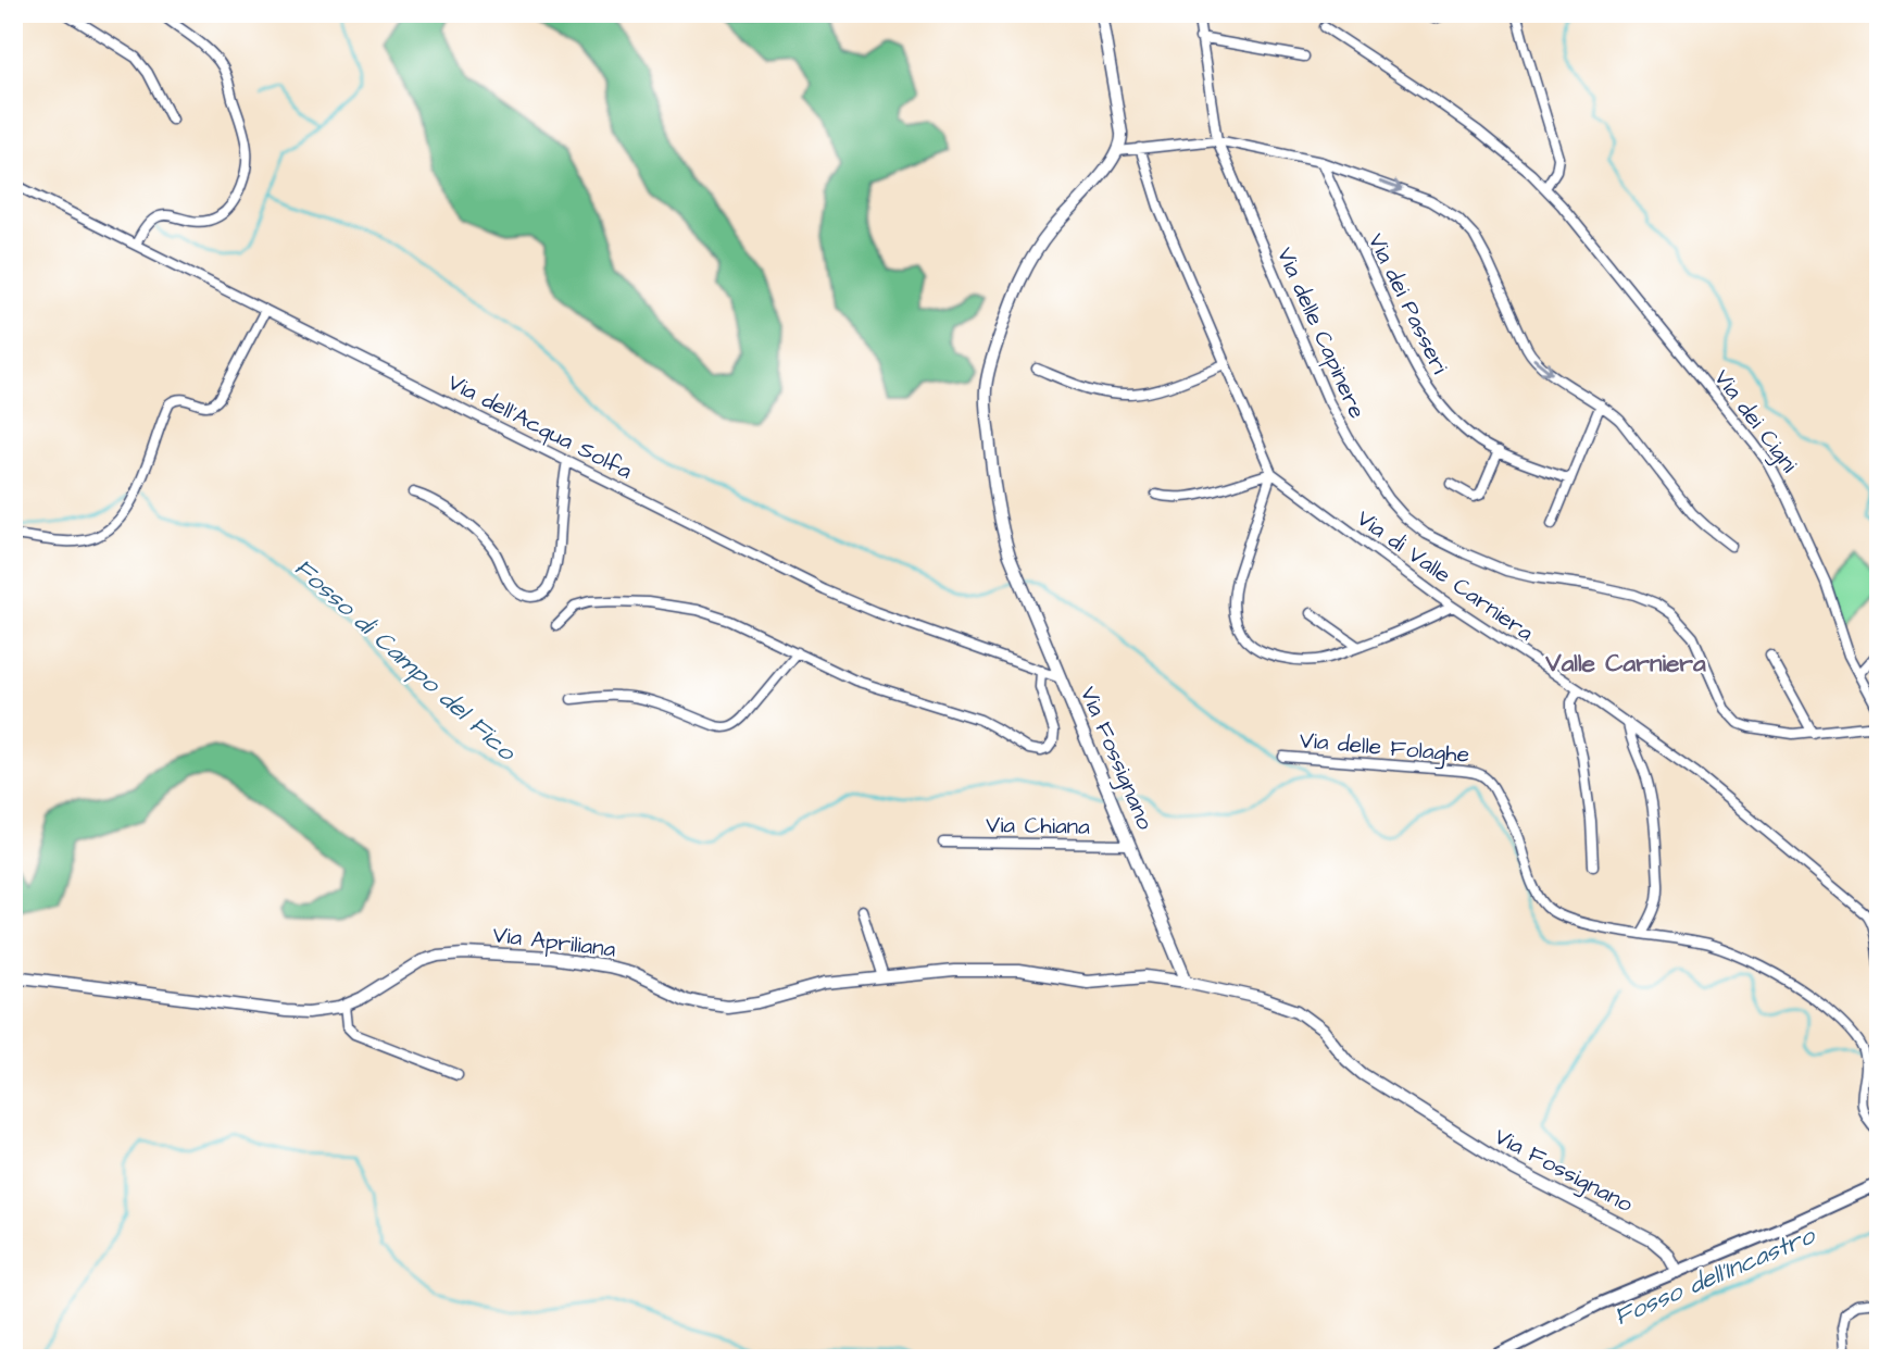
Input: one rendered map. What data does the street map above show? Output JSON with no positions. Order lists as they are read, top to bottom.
{
  "streets": {
    "street": [
      "Via dei Passeri",
      "Via delle Capinere",
      "Via dei Cigni",
      "Via dell'Acqua Solfa",
      "Via di Valle Carniera",
      "Via delle Folaghe",
      "Via Fossignano",
      "Via Chiana",
      "Via Apriliana"
    ]
  },
  "crossings": [
    ["Via dell'Acqua Solfa", "Via Fossignano"],
    ["Via Fossignano", "Via Chiana"],
    ["Via Fossignano", "Via Apriliana"]
  ],
  "districts": ["Valle Carniera"],
  "water": ["Fosso di Campo del Fico", "Fosso dell'Incastro"]
}
